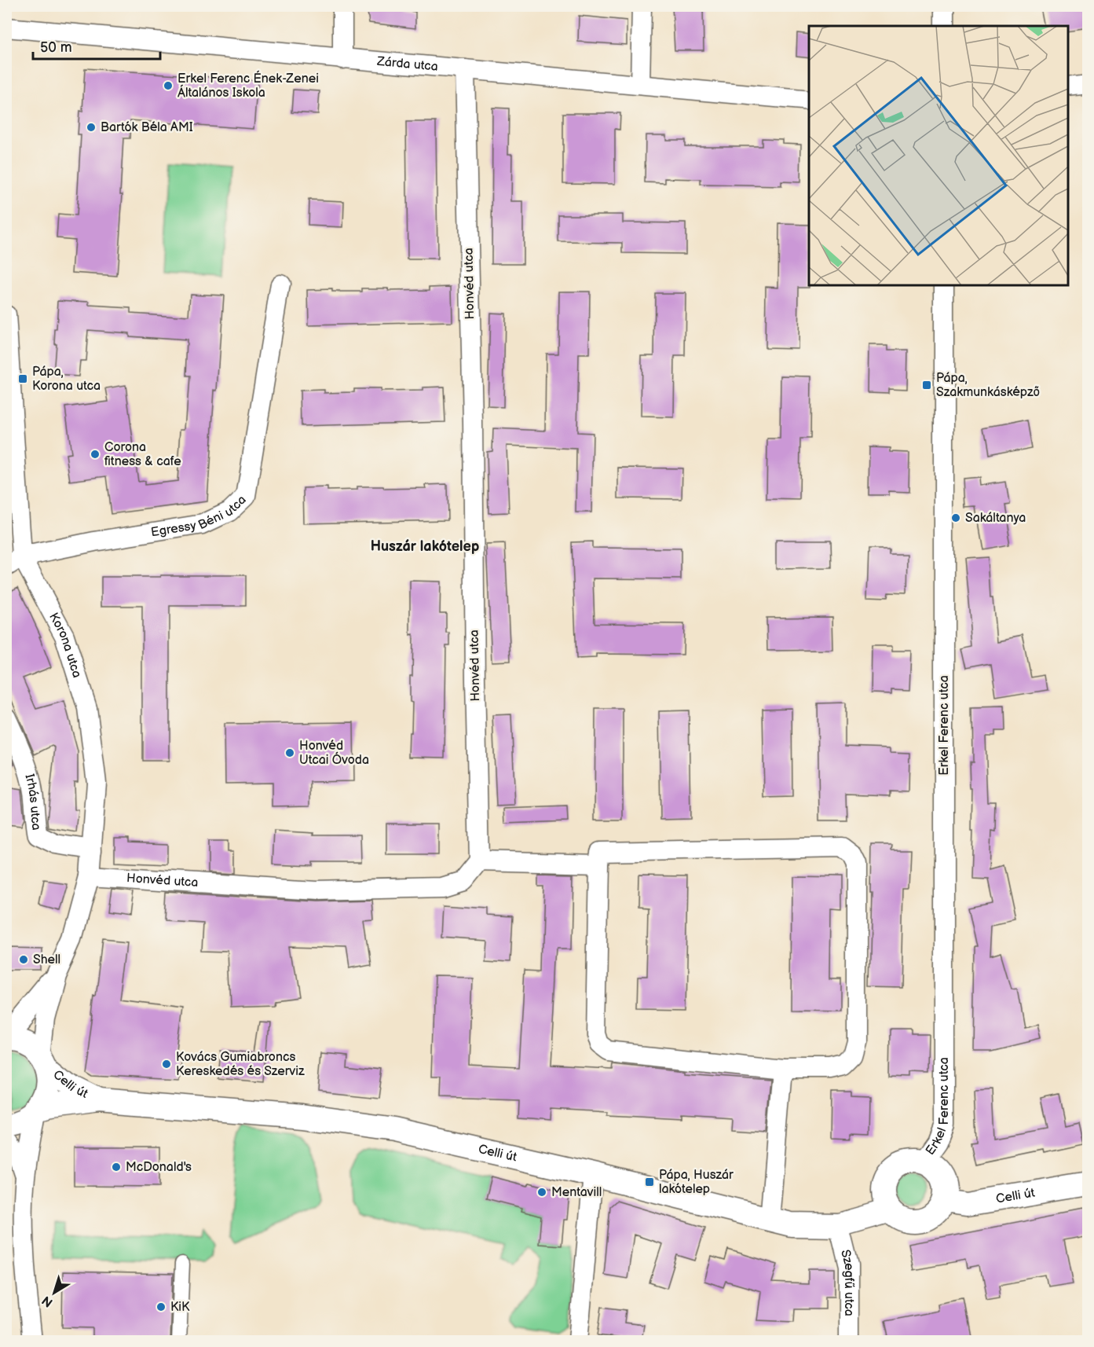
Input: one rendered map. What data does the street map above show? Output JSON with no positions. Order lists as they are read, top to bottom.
{
  "streets": {
    "street": [
      "Zárda utca",
      "Honvéd utca",
      "Egressy Béni utca",
      "Korona utca",
      "Erkel Ferenc utca",
      "Irhás utca",
      "Celli út",
      "Szegfű utca"
    ]
  },
  "crossings": [
    ["Zárda utca", "Honvéd utca"],
    ["Honvéd utca", "Korona utca"],
    ["Egressy Béni utca", "Korona utca"],
    ["Korona utca", "Irhás utca"],
    ["Korona utca", "Celli út"],
    ["Erkel Ferenc utca", "Celli út"],
    ["Celli út", "Szegfű utca"]
  ],
  "districts": ["Huszár lakótelep"],
  "places": {
    "other": [
      "Erkel Ferenc Ének-Zenei Általános Iskola",
      "Bartók Béla AMI",
      "Corona fitness & cafe",
      "Sakáltanya",
      "Honvéd Utcai Óvoda",
      "Shell",
      "Kovács Gumiabroncs Kereskedés és Szerviz",
      "McDonald's",
      "Mentavill",
      "KiK"
    ],
    "transit": ["Pápa, Korona utca", "Pápa, Szakmunkásképző", "Pápa, Huszár lakótelep"]
  },
  "scale_bar": "50 m",
  "north": "bottom left"
}
